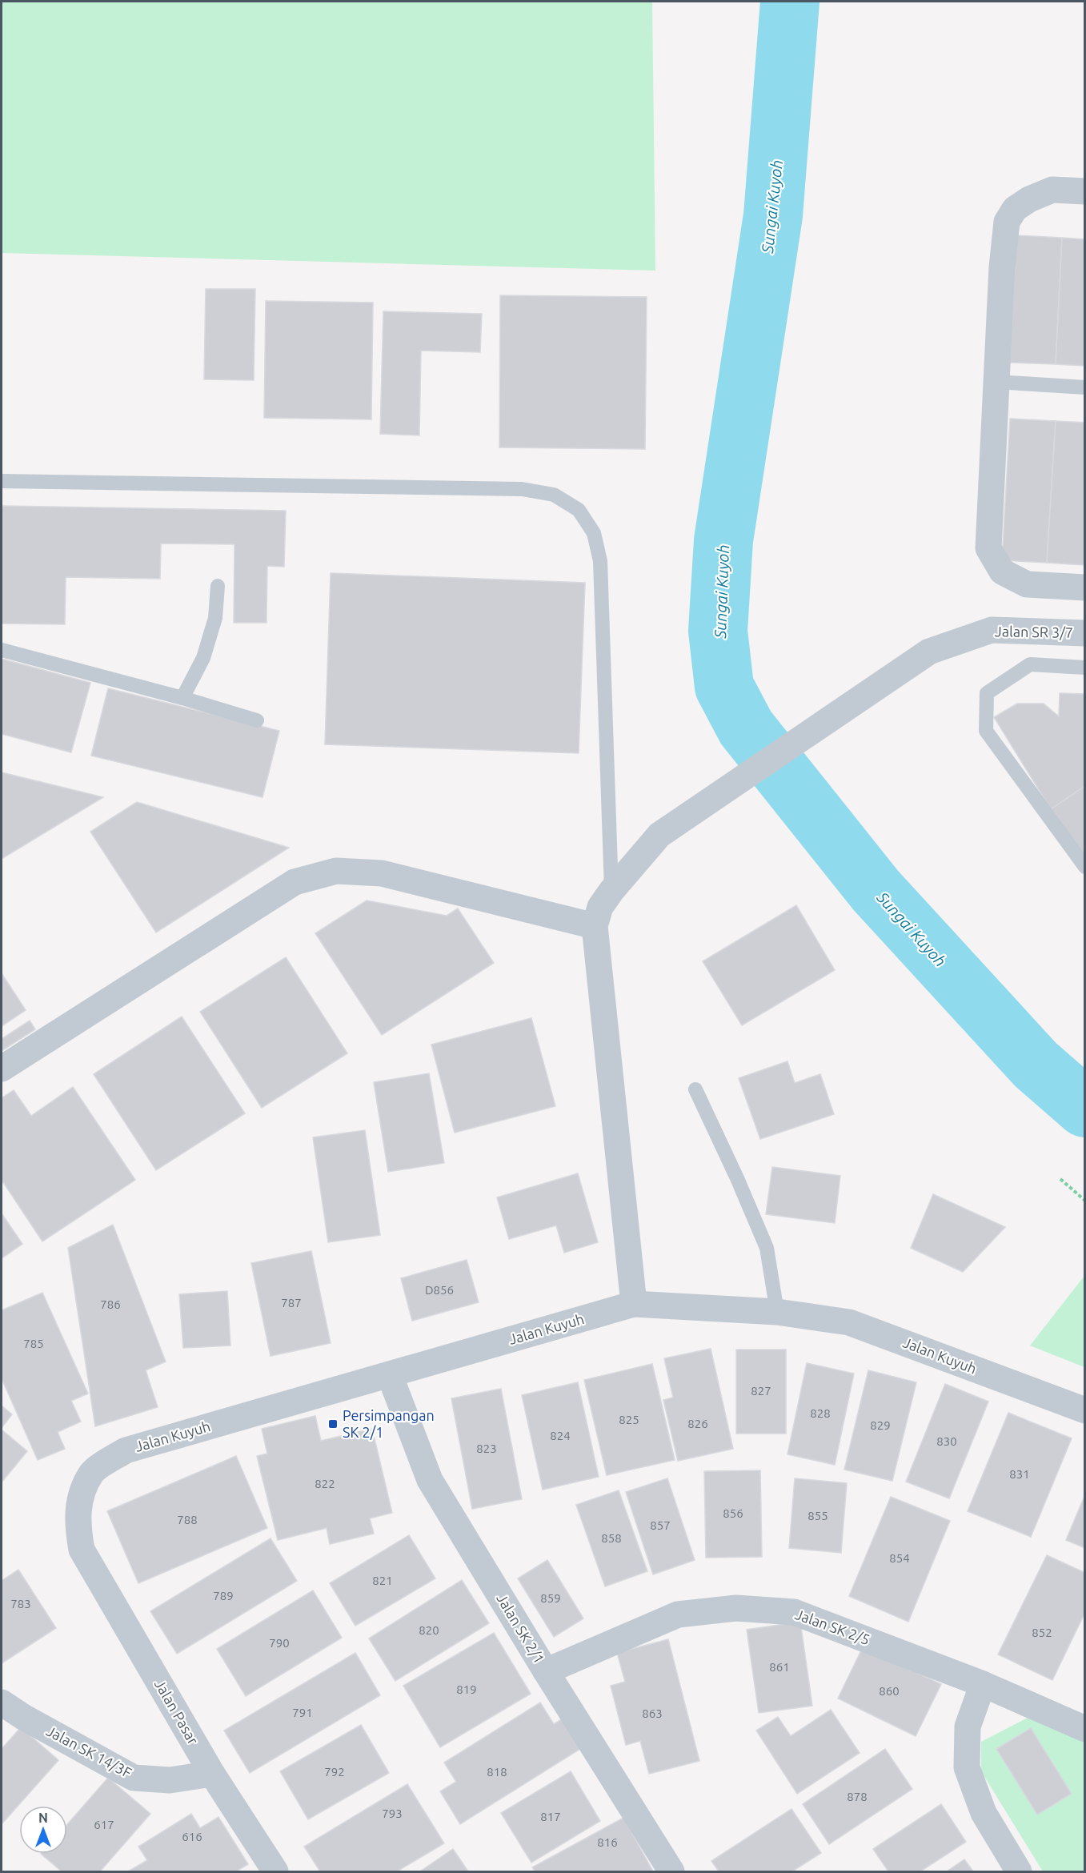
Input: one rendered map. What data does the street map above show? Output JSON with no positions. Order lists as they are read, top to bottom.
{
  "streets": {
    "street": [
      "Jalan SR 3/7",
      "Jalan Kuyuh",
      "Jalan SK 2/5",
      "Jalan SK 2/1",
      "Jalan Pasar",
      "Jalan SK 14/3F"
    ]
  },
  "crossings": [
    ["Jalan Kuyuh", "Jalan SK 2/1"],
    ["Jalan Kuyuh", "Jalan Pasar"],
    ["Jalan SK 2/5", "Jalan SK 2/1"],
    ["Jalan Pasar", "Jalan SK 14/3F"]
  ],
  "water": ["Sungai Kuyoh"],
  "places": {
    "transit": ["Persimpangan SK 2/1"]
  },
  "house_numbers": [
    "D856",
    "787",
    "786",
    "785",
    "827",
    "828",
    "825",
    "826",
    "829",
    "824",
    "830",
    "823",
    "831",
    "822",
    "856",
    "855",
    "788",
    "857",
    "858",
    "854",
    "821",
    "789",
    "859",
    "783",
    "820",
    "852",
    "790",
    "861",
    "819",
    "860",
    "791",
    "863",
    "792",
    "818",
    "878",
    "793",
    "817",
    "617",
    "616",
    "816"
  ],
  "north": "top"
}
